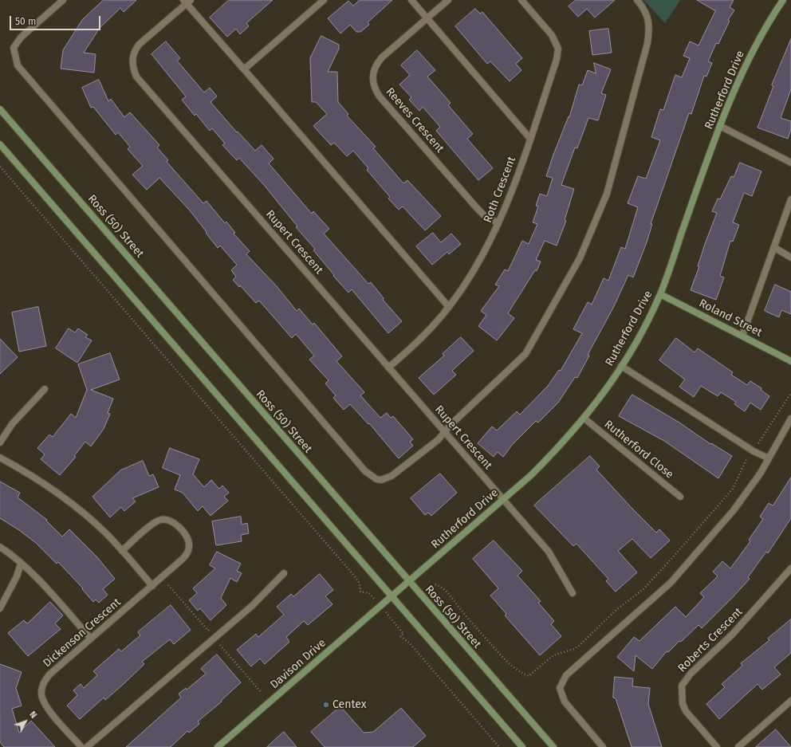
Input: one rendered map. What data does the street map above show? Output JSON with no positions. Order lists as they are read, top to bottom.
{
  "streets": {
    "street": [
      "Rutherford Drive",
      "Reeves Crescent",
      "Roth Crescent",
      "Ross (50) Street",
      "Rupert Crescent",
      "Roland Street",
      "Rutherford Close",
      "Dickenson Crescent",
      "Roberts Crescent",
      "Davison Drive"
    ]
  },
  "crossings": [
    ["Rutherford Drive", "Ross (50) Street"],
    ["Rutherford Drive", "Rupert Crescent"],
    ["Rutherford Drive", "Roland Street"],
    ["Rutherford Drive", "Rutherford Close"],
    ["Rutherford Drive", "Davison Drive"],
    ["Reeves Crescent", "Roth Crescent"],
    ["Roth Crescent", "Rupert Crescent"]
  ],
  "places": ["Centex"],
  "scale_bar": "50 m",
  "north": "top right"
}
